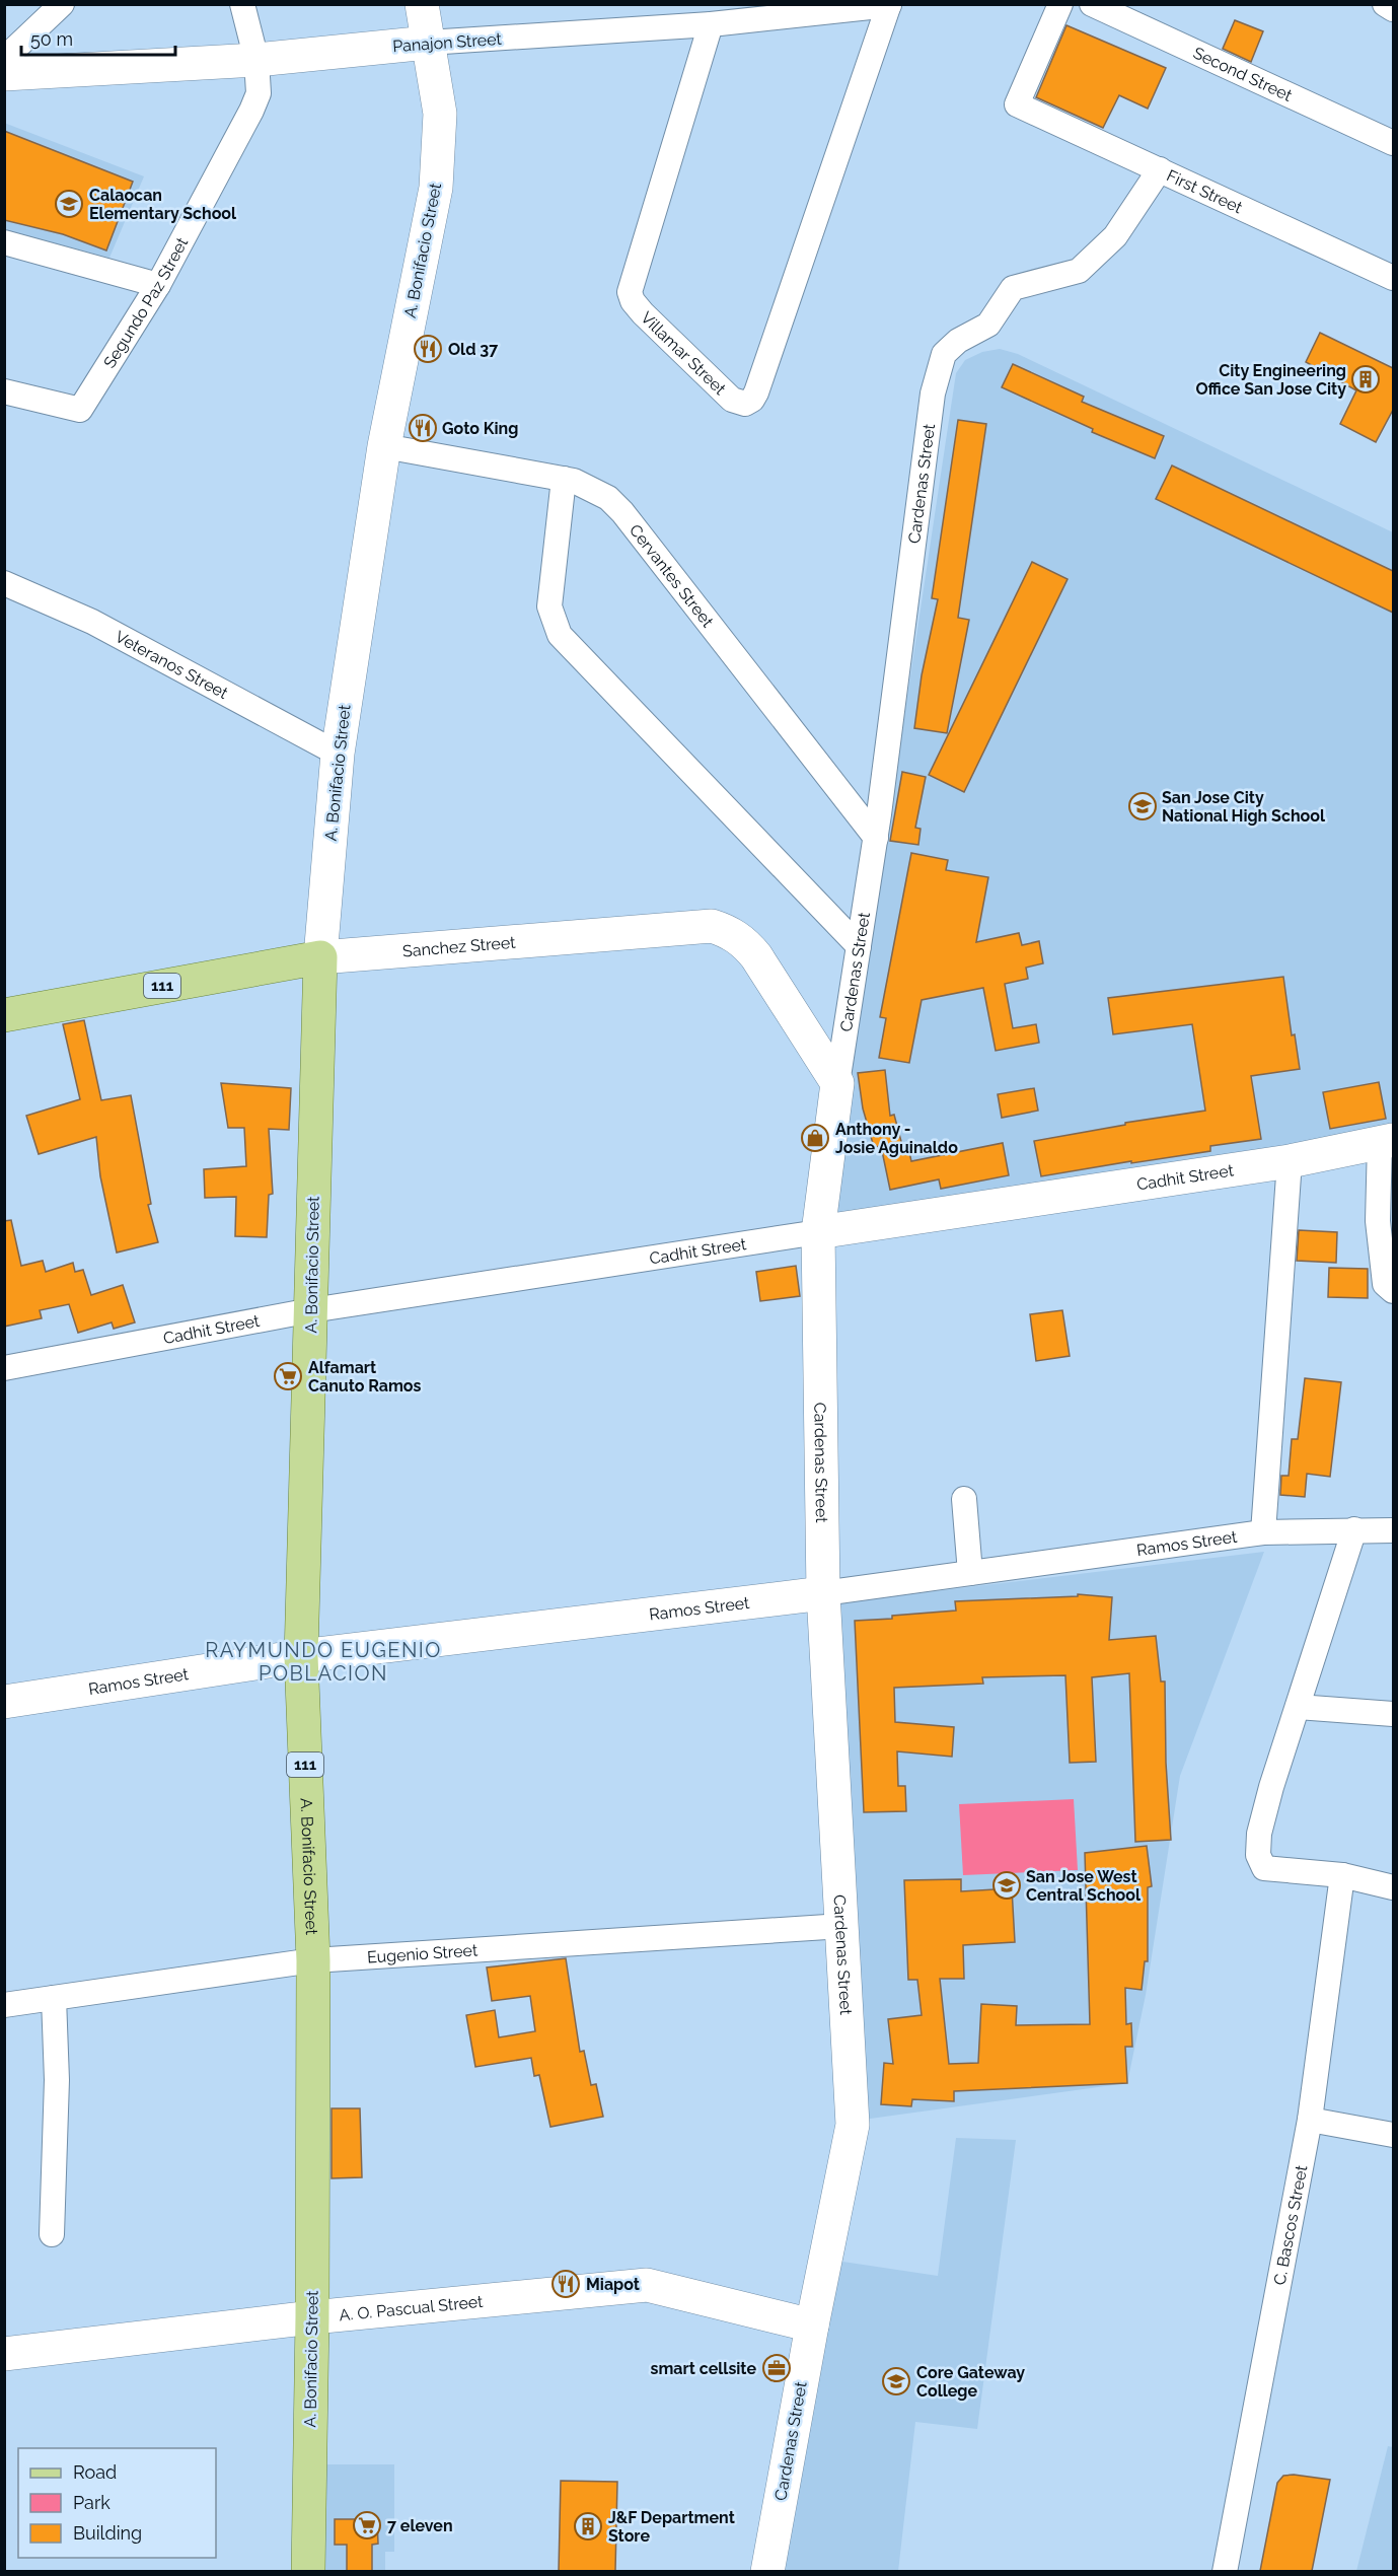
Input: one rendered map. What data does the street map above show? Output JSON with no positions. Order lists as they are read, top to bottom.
{
  "streets": {
    "main road": ["A. Bonifacio Street", "Sanchez Street", "111"],
    "street": [
      "Panajon Street",
      "Second Street",
      "First Street",
      "Segundo Paz Street",
      "Villamar Street",
      "Cardenas Street",
      "Cervantes Street",
      "Veteranos Street",
      "Cadhit Street",
      "Ramos Street",
      "Eugenio Street",
      "C. Bascos Street",
      "A. O. Pascual Street"
    ]
  },
  "crossings": [
    ["Panajon Street", "A. Bonifacio Street"],
    ["Panajon Street", "Segundo Paz Street"],
    ["Panajon Street", "Villamar Street"],
    ["First Street", "Cardenas Street"],
    ["A. Bonifacio Street", "Cervantes Street"],
    ["A. Bonifacio Street", "Veteranos Street"],
    ["A. Bonifacio Street", "Sanchez Street"],
    ["A. Bonifacio Street", "Cadhit Street"],
    ["A. Bonifacio Street", "Ramos Street"],
    ["A. Bonifacio Street", "Eugenio Street"],
    ["A. Bonifacio Street", "A. O. Pascual Street"],
    ["Cardenas Street", "Cervantes Street"],
    ["Cardenas Street", "Sanchez Street"],
    ["Cardenas Street", "Cadhit Street"],
    ["Cardenas Street", "Ramos Street"],
    ["Cardenas Street", "Eugenio Street"],
    ["Cardenas Street", "A. O. Pascual Street"]
  ],
  "districts": ["RAYMUNDO EUGENIO POBLACION"],
  "places": {
    "school or university": [
      "Calaocan Elementary School",
      "San Jose City National High School",
      "San Jose West Central School",
      "Core Gateway College"
    ],
    "restaurant": ["Old 37", "Goto King", "Miapot"],
    "building": ["City Engineering Office San Jose City", "J&F Department Store"],
    "shop": ["Anthony - Josie Aguinaldo"],
    "supermarket": ["Alfamart Canuto Ramos", "7 eleven"],
    "office": ["smart cellsite"]
  },
  "legend": ["Road", "Park", "Building"],
  "scale_bar": "50 m"
}
